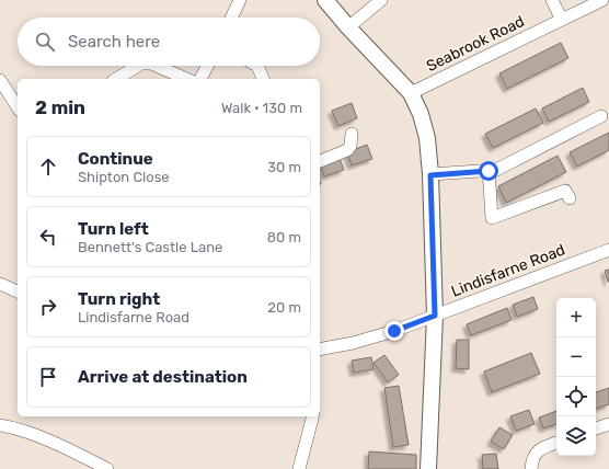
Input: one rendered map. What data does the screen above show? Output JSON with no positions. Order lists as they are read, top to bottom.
{
  "streets": {
    "street": ["Seabrook Road", "Lindisfarne Road"]
  },
  "page": {
    "search": "Search here",
    "heading": ["2 min", "Walk · 130 m"],
    "list": [
      ["Continue", "Shipton Close", "30 m"],
      ["Turn left", "Bennett's Castle Lane", "80 m"],
      ["Turn right", "Lindisfarne Road", "20 m"],
      "Arrive at destination"
    ],
    "map_buttons": ["+", "−"]
  }
}
